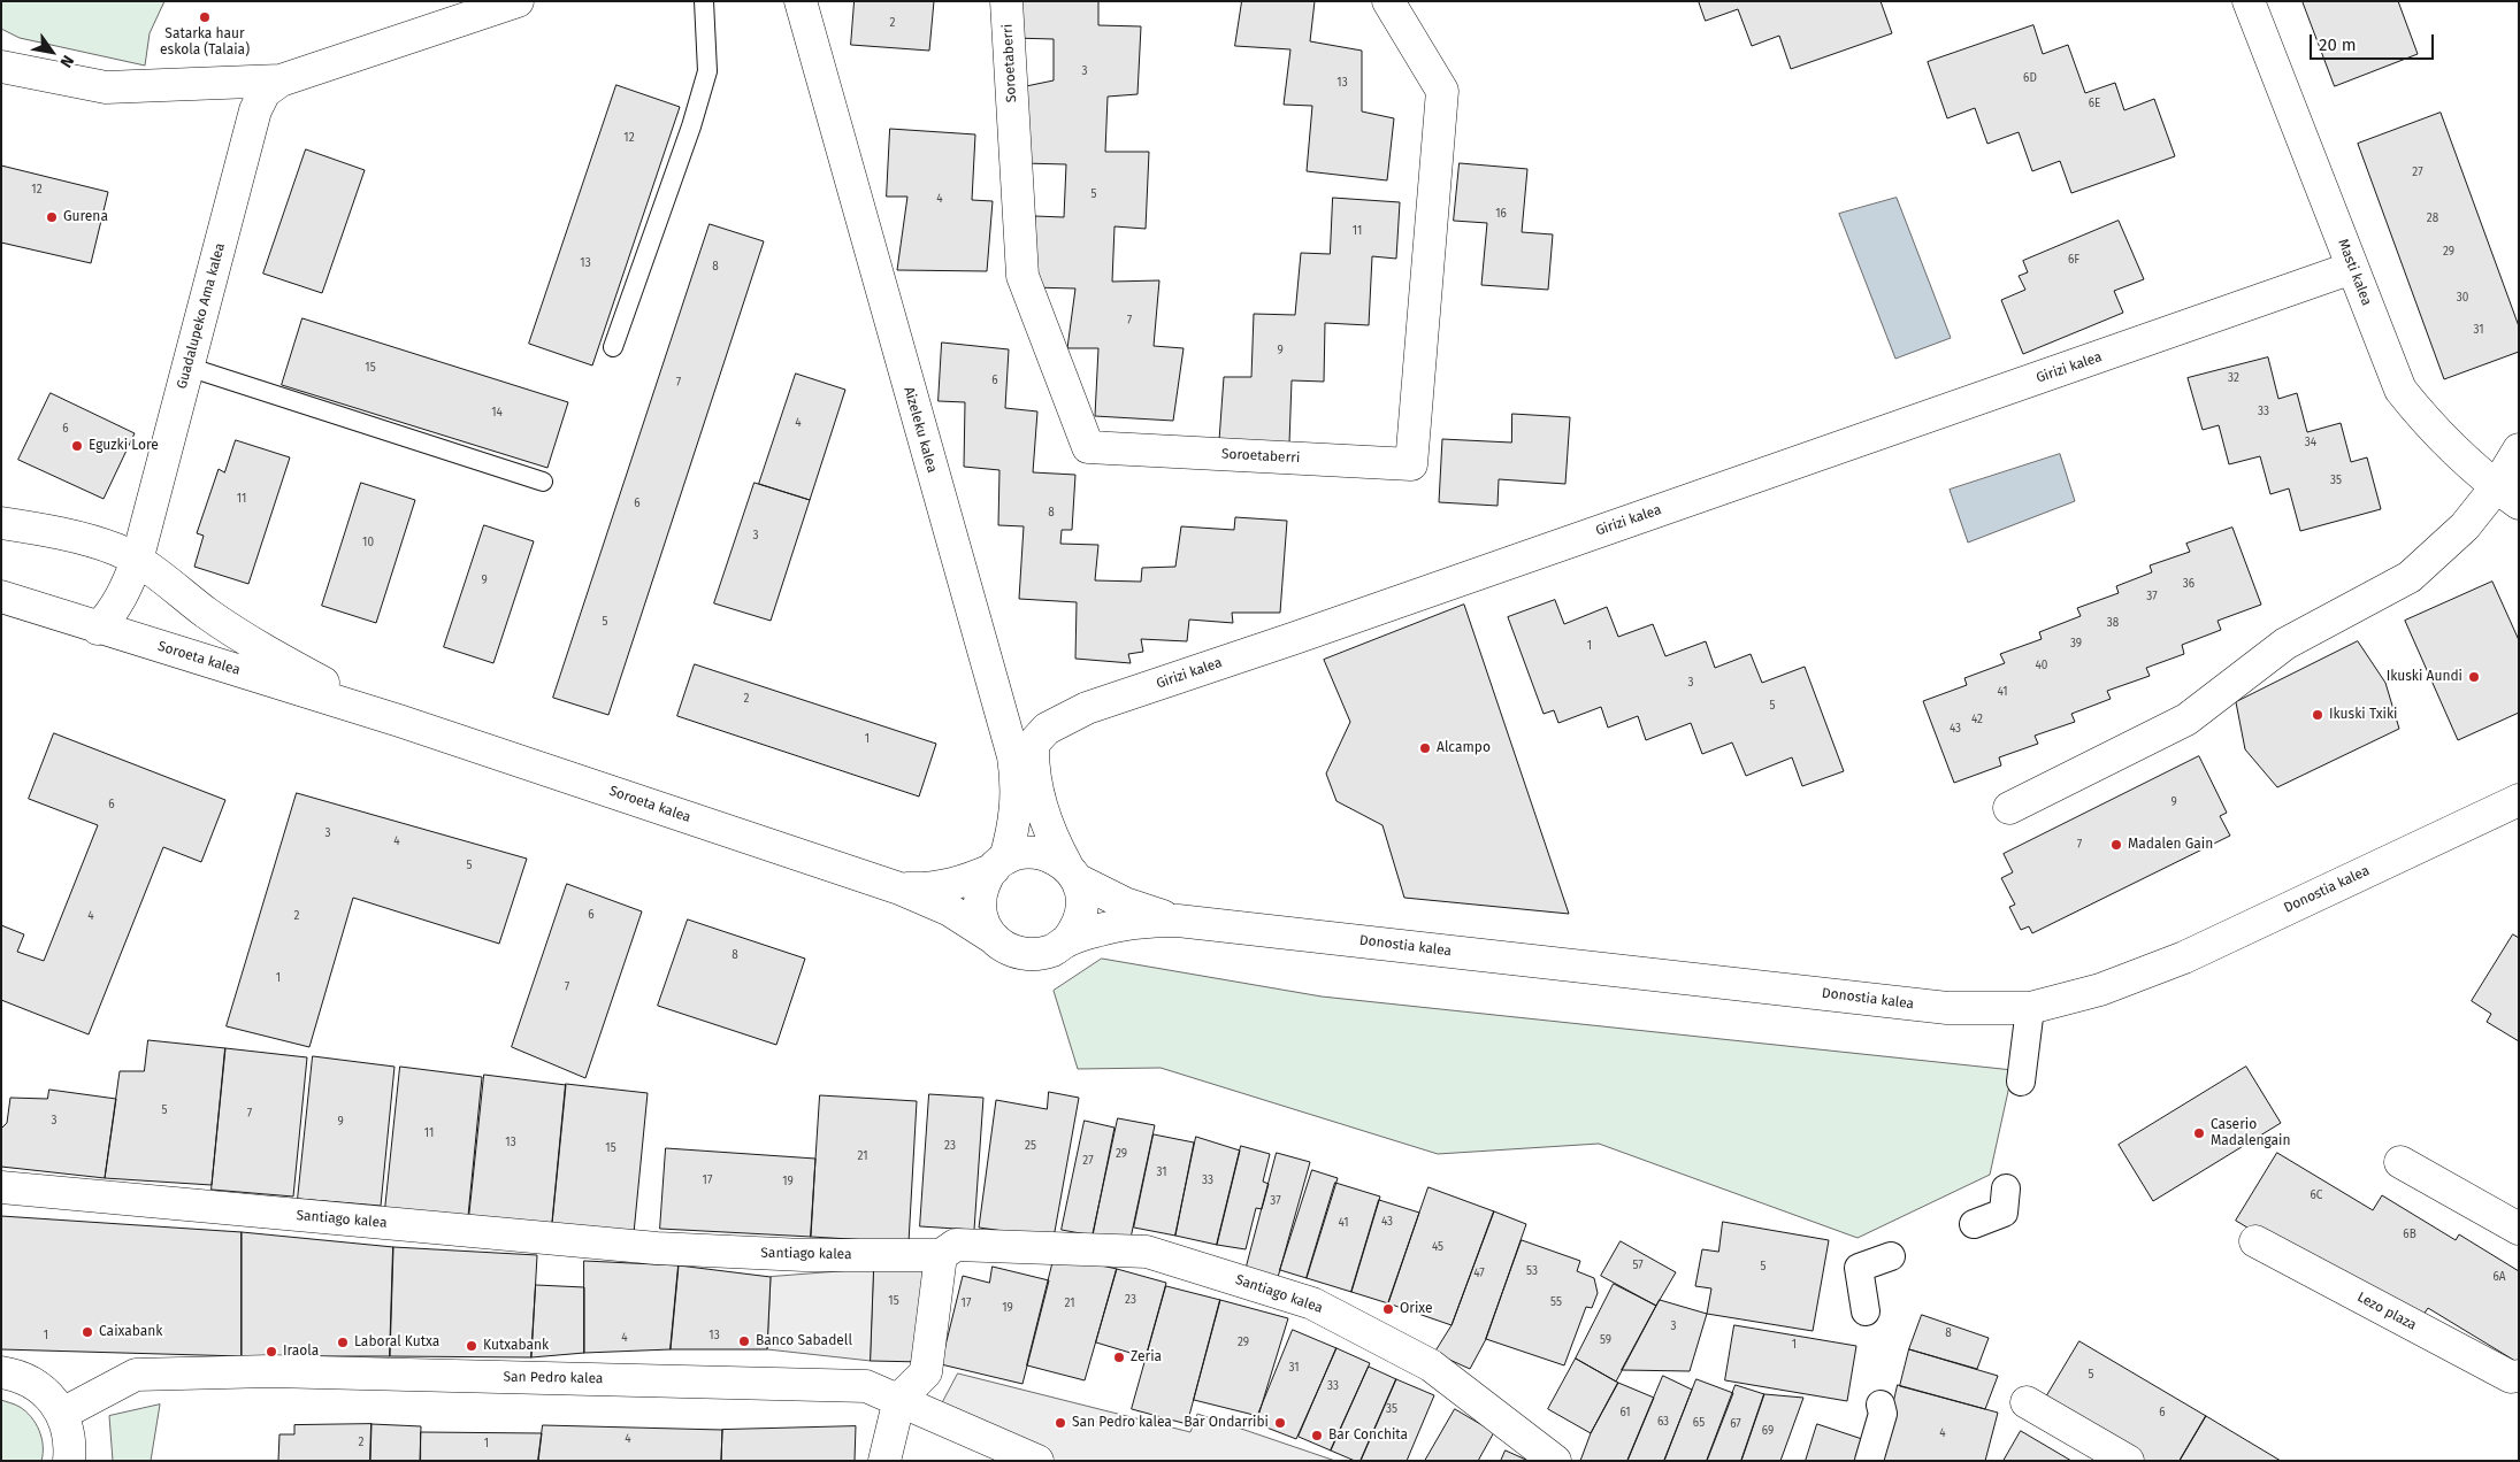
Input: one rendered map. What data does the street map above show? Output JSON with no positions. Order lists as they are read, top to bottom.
{
  "streets": {
    "street": [
      "Soroetaberri",
      "Masti kalea",
      "Guadalupeko Ama kalea",
      "Girizi kalea",
      "Aizeleku kalea",
      "Soroeta kalea",
      "Donostia kalea",
      "Santiago kalea",
      "Lezo plaza",
      "San Pedro kalea"
    ]
  },
  "crossings": [
    ["Masti kalea", "Girizi kalea"],
    ["Guadalupeko Ama kalea", "Soroeta kalea"],
    ["Girizi kalea", "Aizeleku kalea"],
    ["Girizi kalea", "Soroeta kalea"],
    ["Girizi kalea", "Donostia kalea"],
    ["Aizeleku kalea", "Soroeta kalea"],
    ["Aizeleku kalea", "Donostia kalea"],
    ["Soroeta kalea", "Donostia kalea"]
  ],
  "places": [
    "Satarka haur eskola (Talaia)",
    "Gurena",
    "Eguzki Lore",
    "Ikuski Aundi",
    "Ikuski Txiki",
    "Alcampo",
    "Madalen Gain",
    "Caserio Madalengain",
    "Orixe",
    "Caixabank",
    "Banco Sabadell",
    "Laboral Kutxa",
    "Kutxabank",
    "Iraola",
    "Zeria",
    "San Pedro kalea",
    "Bar Ondarribi",
    "Bar Conchita"
  ],
  "house_numbers": [
    "2",
    "3",
    "6D",
    "13",
    "6E",
    "12",
    "27",
    "12",
    "5",
    "4",
    "16",
    "28",
    "11",
    "29",
    "6F",
    "13",
    "8",
    "30",
    "7",
    "31",
    "9",
    "15",
    "32",
    "6",
    "7",
    "33",
    "14",
    "4",
    "6",
    "34",
    "35",
    "11",
    "6",
    "8",
    "3",
    "10",
    "9",
    "36",
    "37",
    "5",
    "38",
    "39",
    "1",
    "40",
    "3",
    "41",
    "2",
    "5",
    "42",
    "43",
    "1",
    "9",
    "6",
    "3",
    "4",
    "7",
    "5",
    "6",
    "4",
    "2",
    "8",
    "1",
    "7",
    "5",
    "7",
    "3",
    "9",
    "11",
    "13",
    "23",
    "25",
    "15",
    "29",
    "21",
    "27",
    "31",
    "17",
    "33",
    "19",
    "6C",
    "37",
    "43",
    "41",
    "6B",
    "45",
    "57",
    "5",
    "53",
    "47",
    "6A",
    "23",
    "15",
    "55",
    "17",
    "21",
    "19",
    "3",
    "8",
    "1",
    "13",
    "4",
    "59",
    "29",
    "1",
    "31",
    "5",
    "33",
    "35",
    "61",
    "6",
    "63",
    "65",
    "67",
    "69",
    "4",
    "4",
    "2",
    "1"
  ],
  "scale_bar": "20 m",
  "north": "bottom right"
}
